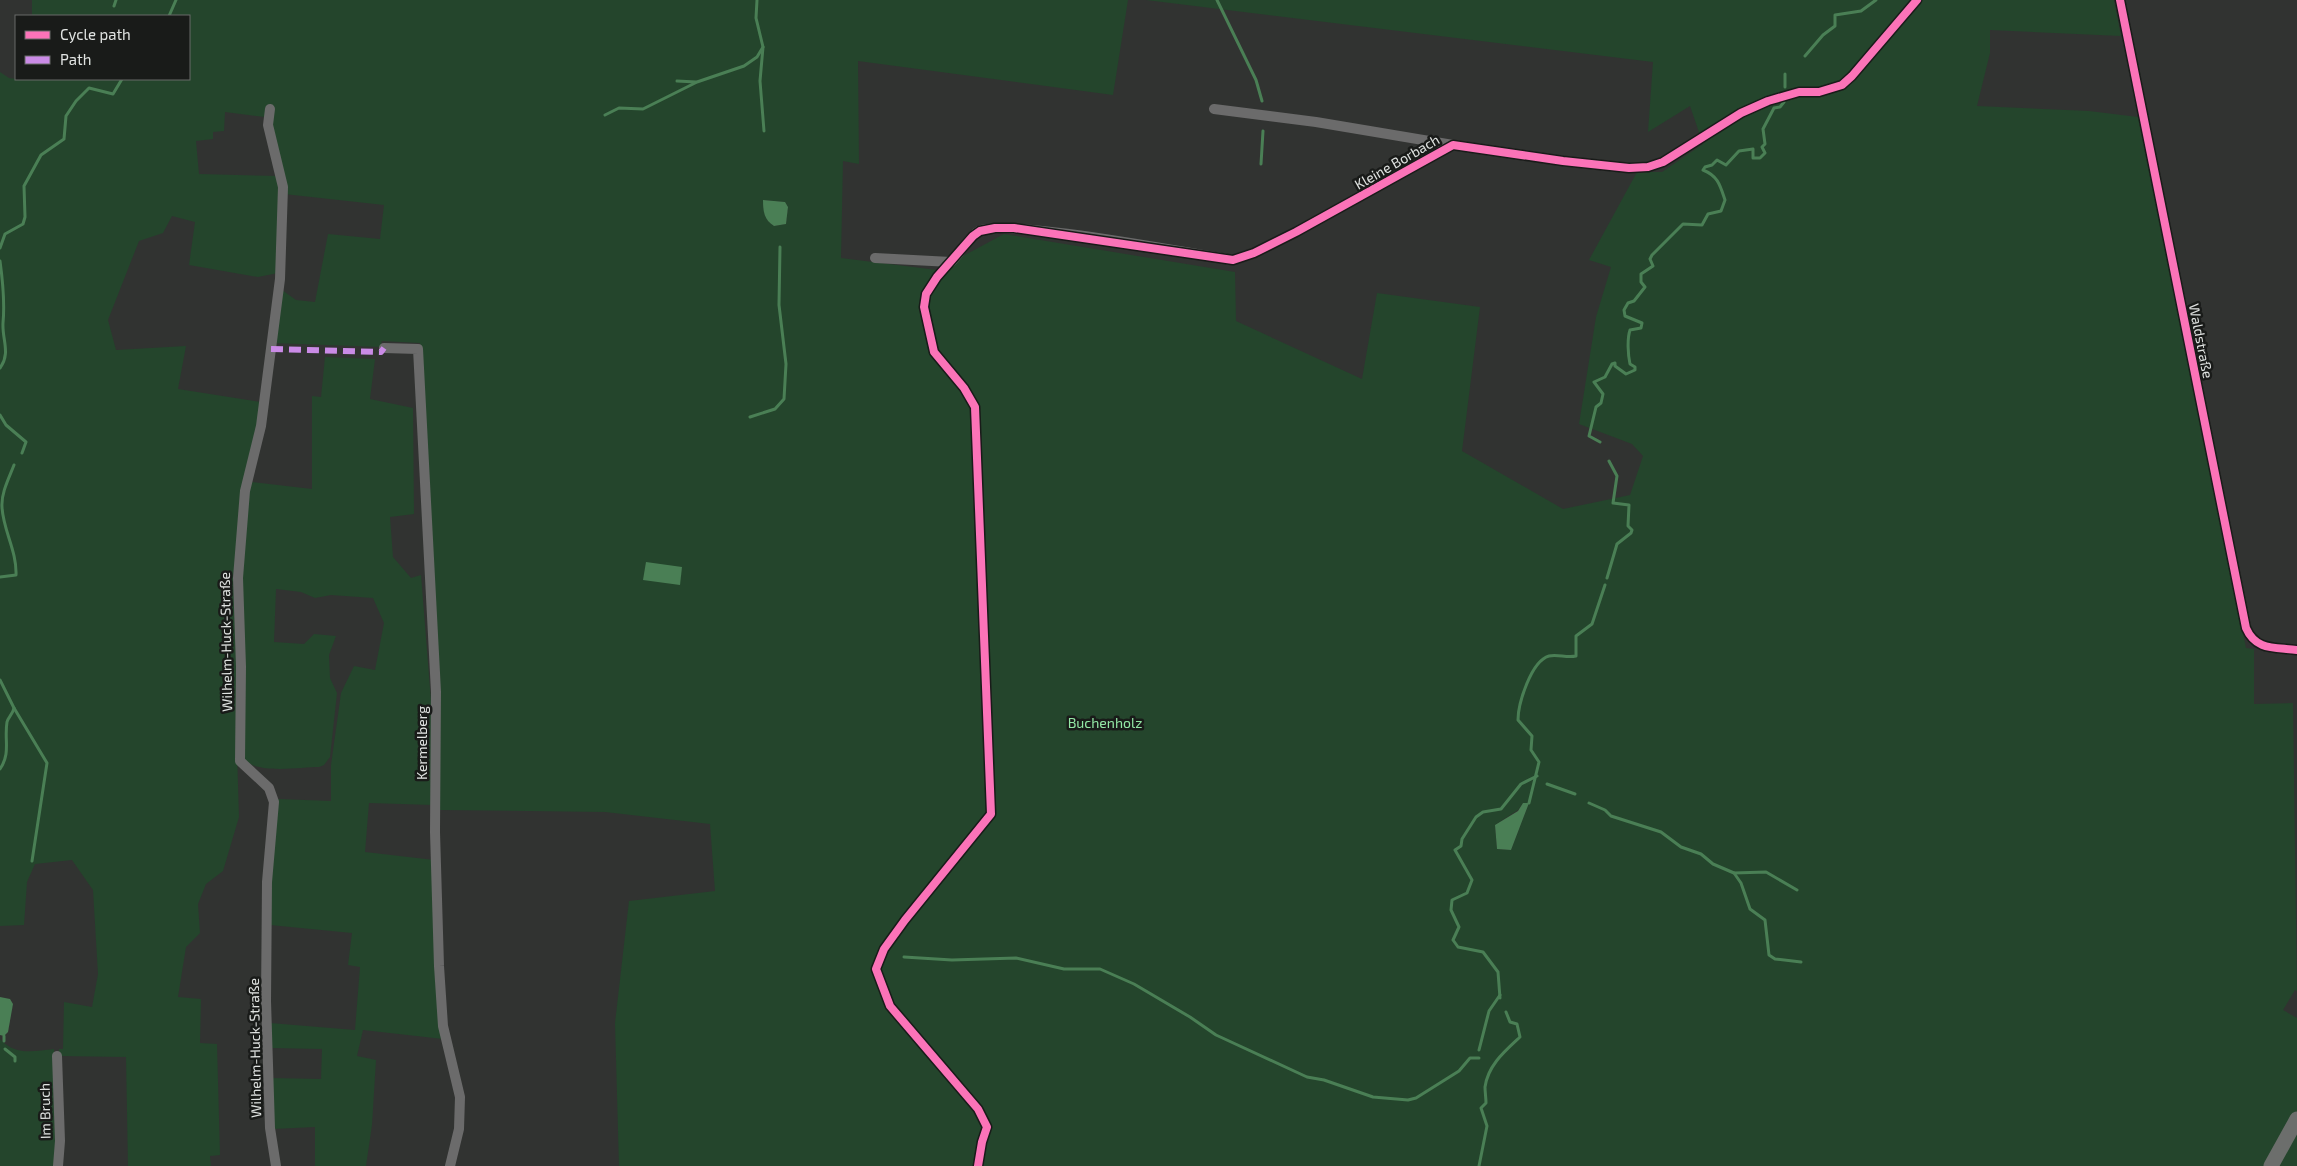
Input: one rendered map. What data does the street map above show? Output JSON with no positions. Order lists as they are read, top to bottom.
{
  "streets": {
    "street": [
      "Kleine Borbach",
      "Waldstraße",
      "Wilhelm-Huck-Straße",
      "Kermelberg",
      "Im Bruch"
    ]
  },
  "parks": ["Buchenholz"],
  "legend": ["Cycle path", "Path"]
}
